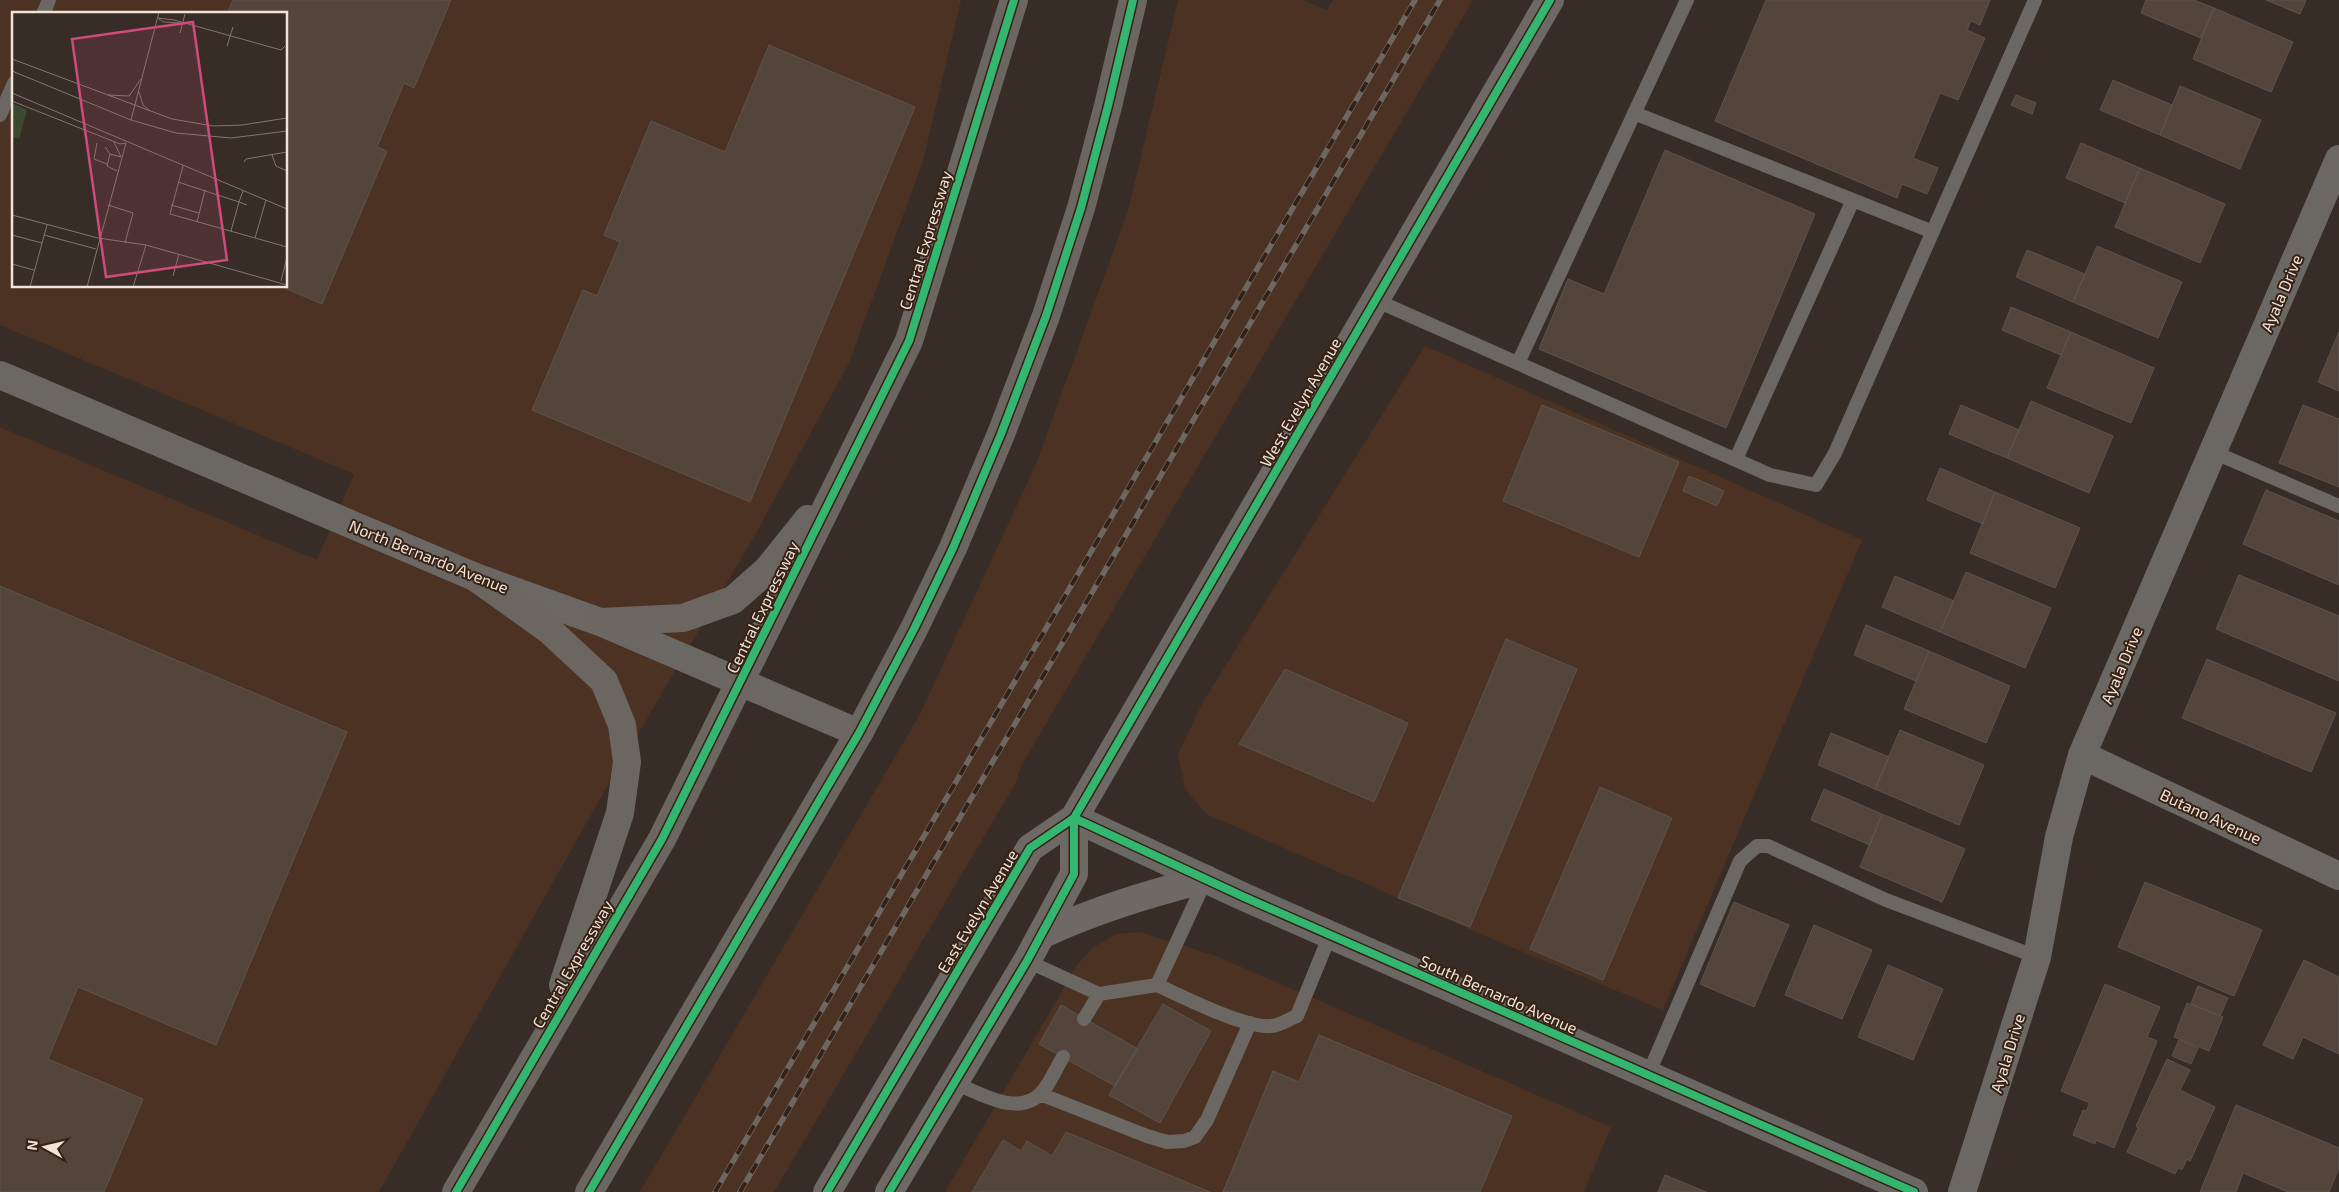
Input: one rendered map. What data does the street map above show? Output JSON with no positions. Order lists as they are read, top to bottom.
{
  "streets": {
    "highway": ["Central Expressway"],
    "main road": ["West Evelyn Avenue", "East Evelyn Avenue"],
    "street": [
      "Ayala Drive",
      "North Bernardo Avenue",
      "Butano Avenue",
      "South Bernardo Avenue"
    ]
  },
  "crossings": [
    ["Central Expressway", "North Bernardo Avenue"],
    ["Ayala Drive", "Butano Avenue"],
    ["West Evelyn Avenue", "East Evelyn Avenue"],
    ["West Evelyn Avenue", "South Bernardo Avenue"],
    ["East Evelyn Avenue", "South Bernardo Avenue"]
  ],
  "north": "left"
}
